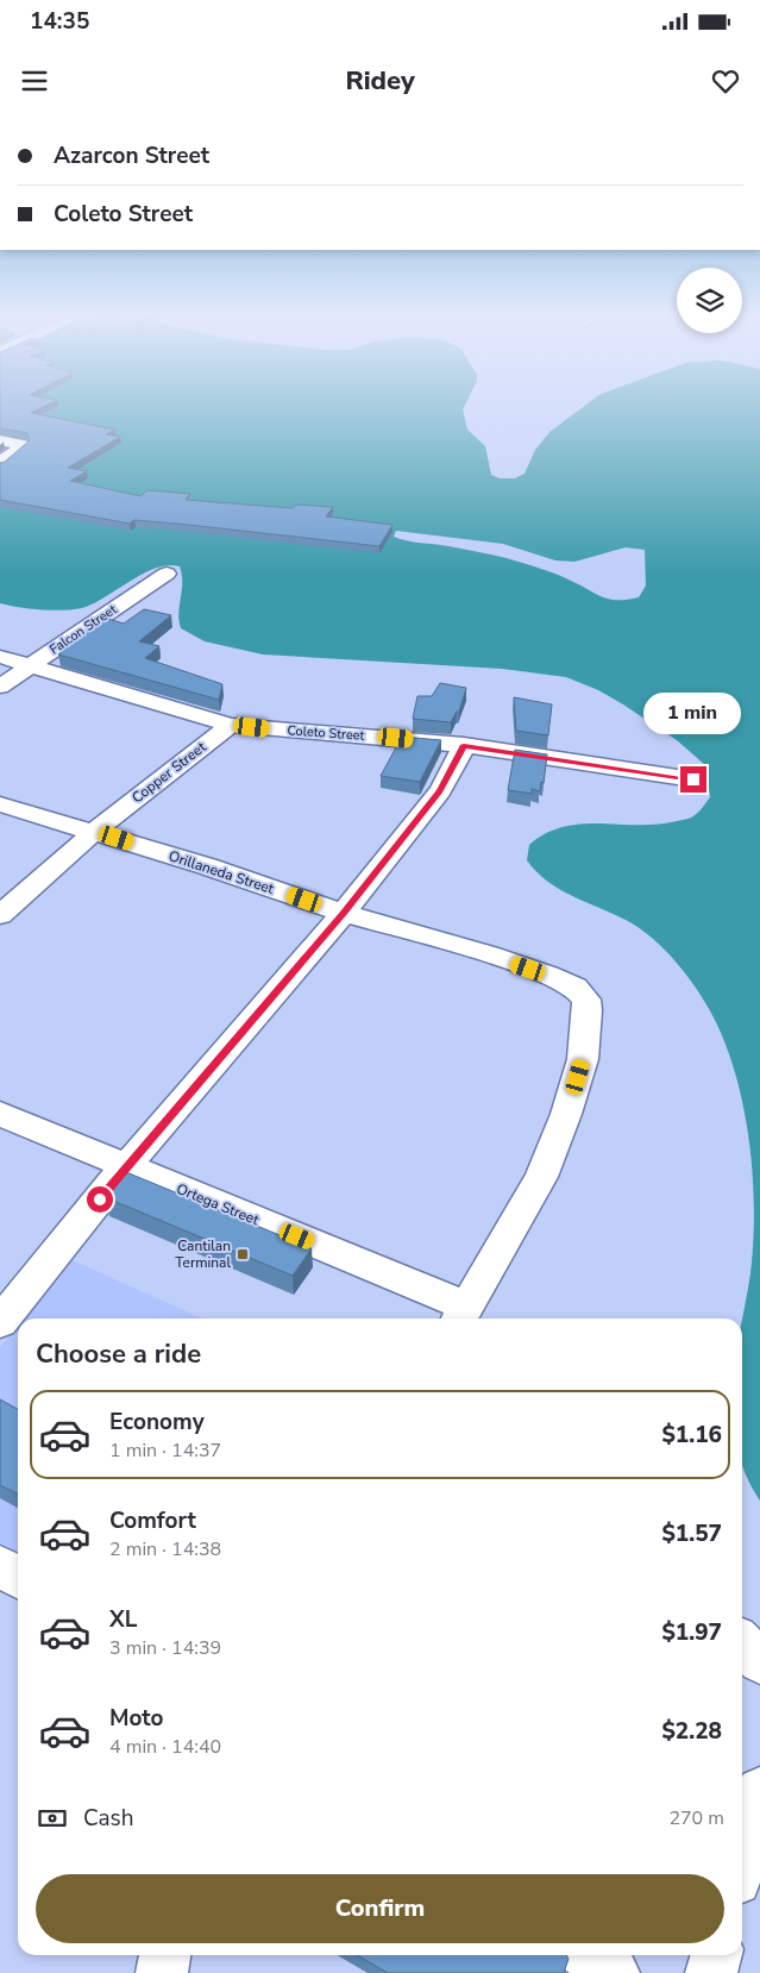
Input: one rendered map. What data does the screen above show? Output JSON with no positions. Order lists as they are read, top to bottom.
{
  "streets": {
    "street": [
      "Falcon Street",
      "Coleto Street",
      "Copper Street",
      "Orillaneda Street",
      "Ortega Street"
    ]
  },
  "crossings": [
    ["Falcon Street", "Coleto Street"],
    ["Coleto Street", "Copper Street"],
    ["Copper Street", "Orillaneda Street"],
    ["Orillaneda Street", "Ortega Street"]
  ],
  "places": {
    "transit": ["Cantilan Terminal"]
  },
  "page": {
    "status": "14:35",
    "header": "Ridey",
    "banner": ["Azarcon Street", "Coleto Street"],
    "bubble": "1 min",
    "heading": "Choose a ride",
    "list": [
      {
        "name": "Economy",
        "note": "1 min · 14:37",
        "value": "$1.16"
      },
      {
        "name": "Comfort",
        "note": "2 min · 14:38",
        "value": "$1.57"
      },
      {
        "name": "XL",
        "note": "3 min · 14:39",
        "value": "$1.97"
      },
      {
        "name": "Moto",
        "note": "4 min · 14:40",
        "value": "$2.28"
      }
    ],
    "pay": ["Cash", "270 m"],
    "buttons": "Confirm"
  }
}
